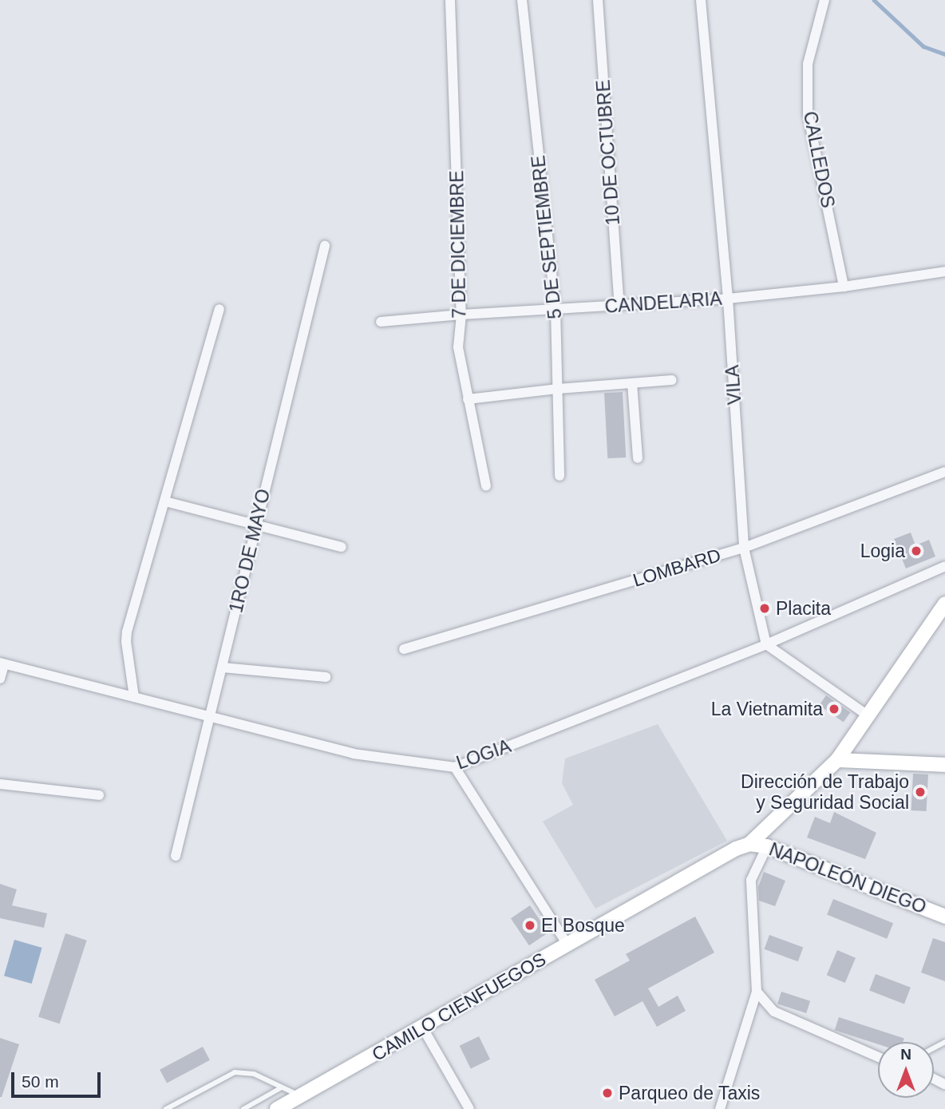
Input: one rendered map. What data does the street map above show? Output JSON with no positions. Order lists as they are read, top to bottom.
{
  "streets": {
    "main road": ["NAPOLEÓN DIEGO", "CAMILO CIENFUEGOS"],
    "street": [
      "10 DE OCTUBRE",
      "CALLEDOS",
      "5 DE SEPTIEMBRE",
      "7 DE DICIEMBRE",
      "CANDELARIA",
      "VILA",
      "1RO DE MAYO",
      "LOMBARD",
      "LOGIA"
    ]
  },
  "crossings": [
    ["10 DE OCTUBRE", "CANDELARIA"],
    ["CALLEDOS", "CANDELARIA"],
    ["5 DE SEPTIEMBRE", "CANDELARIA"],
    ["7 DE DICIEMBRE", "CANDELARIA"],
    ["CANDELARIA", "VILA"],
    ["VILA", "LOMBARD"],
    ["VILA", "LOGIA"],
    ["1RO DE MAYO", "LOGIA"],
    ["NAPOLEÓN DIEGO", "CAMILO CIENFUEGOS"]
  ],
  "places": [
    "Logia",
    "Placita",
    "La Vietnamita",
    "Dirección de Trabajo y Seguridad Social",
    "El Bosque",
    "Parqueo de Taxis"
  ],
  "scale_bar": "50 m",
  "north": "top"
}
